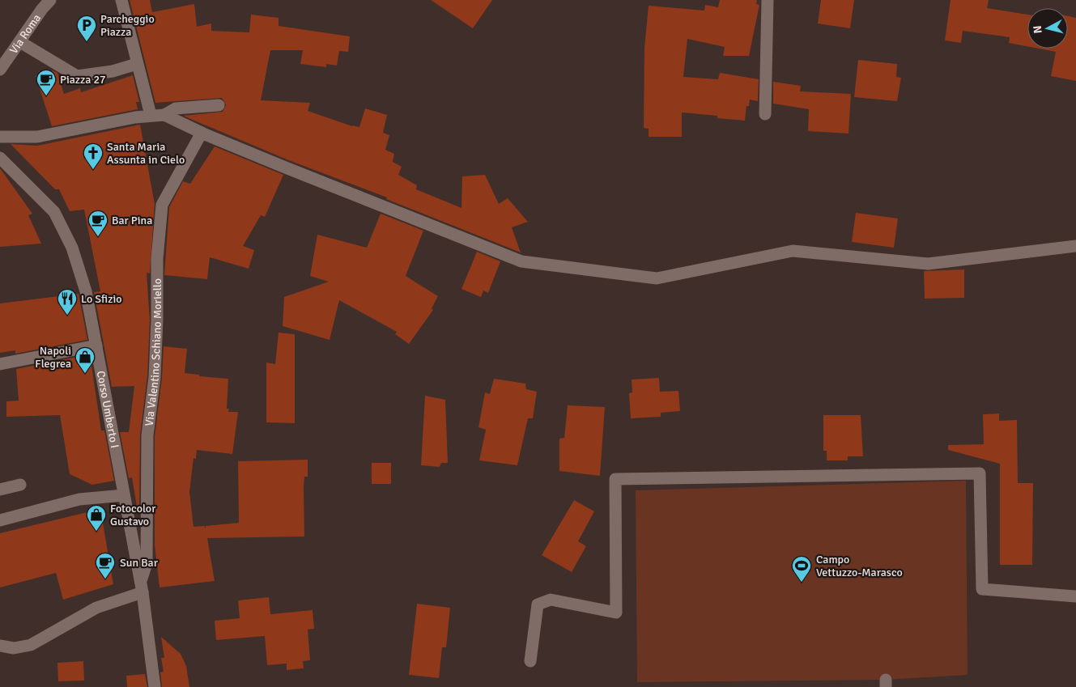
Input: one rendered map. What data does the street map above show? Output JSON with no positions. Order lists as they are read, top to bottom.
{
  "streets": {
    "street": ["Via Roma", "Via Valentino Schiano Moriello", "Corso Umberto I"]
  },
  "crossings": [
    ["Via Valentino Schiano Moriello", "Corso Umberto I"]
  ],
  "places": {
    "parking": ["Parcheggio Piazza"],
    "cafe": ["Piazza 27", "Bar Pina", "Sun Bar"],
    "church": ["Santa Maria Assunta in Cielo"],
    "restaurant": ["Lo Sfizio"],
    "shop": ["Napoli Flegrea", "Fotocolor Gustavo"],
    "sports": ["Campo Vettuzzo-Marasco"]
  },
  "north": "left"
}
